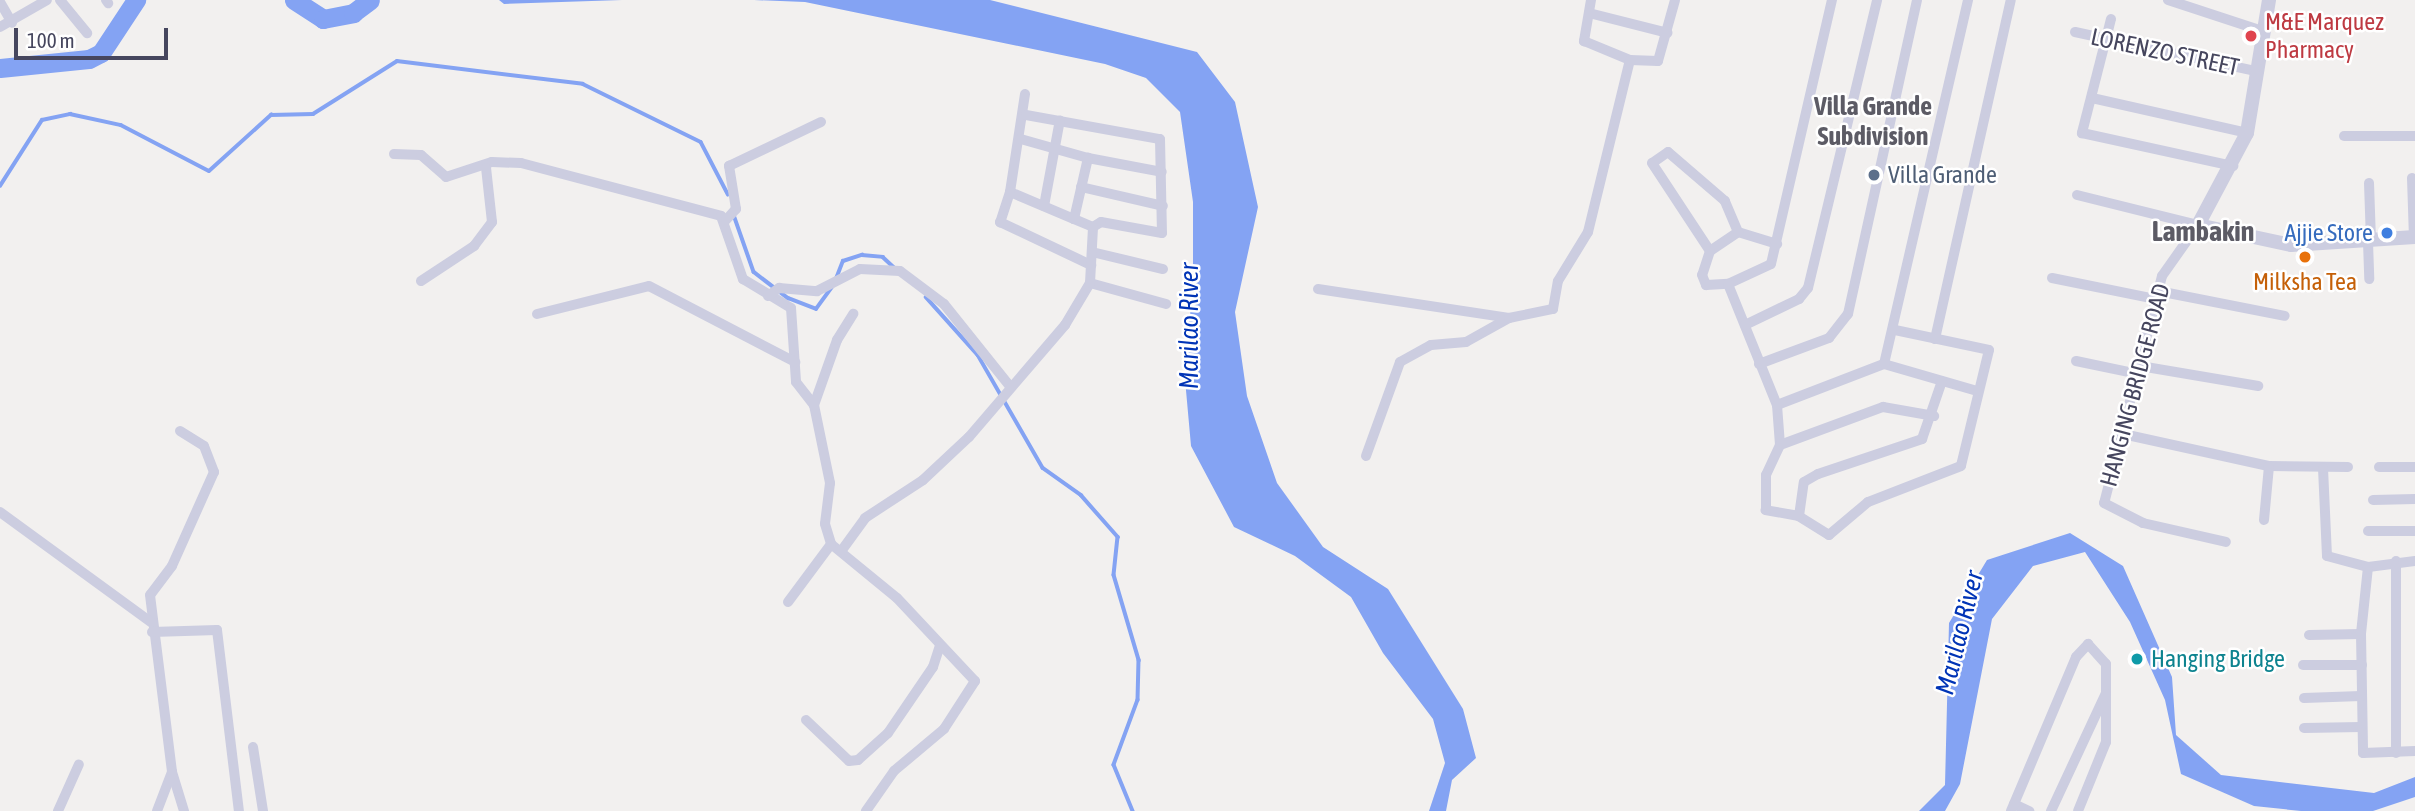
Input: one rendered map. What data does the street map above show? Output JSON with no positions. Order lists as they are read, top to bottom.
{
  "streets": {
    "street": ["LORENZO STREET", "HANGING BRIDGE ROAD"]
  },
  "crossings": [
    ["LORENZO STREET", "HANGING BRIDGE ROAD"]
  ],
  "districts": ["Villa Grande Subdivision", "Lambakin"],
  "water": ["Marilao River"],
  "places": [
    "M&E Marquez Pharmacy",
    "Villa Grande",
    "Ajjie Store",
    "Milksha Tea",
    "Hanging Bridge"
  ],
  "scale_bar": "100 m"
}
